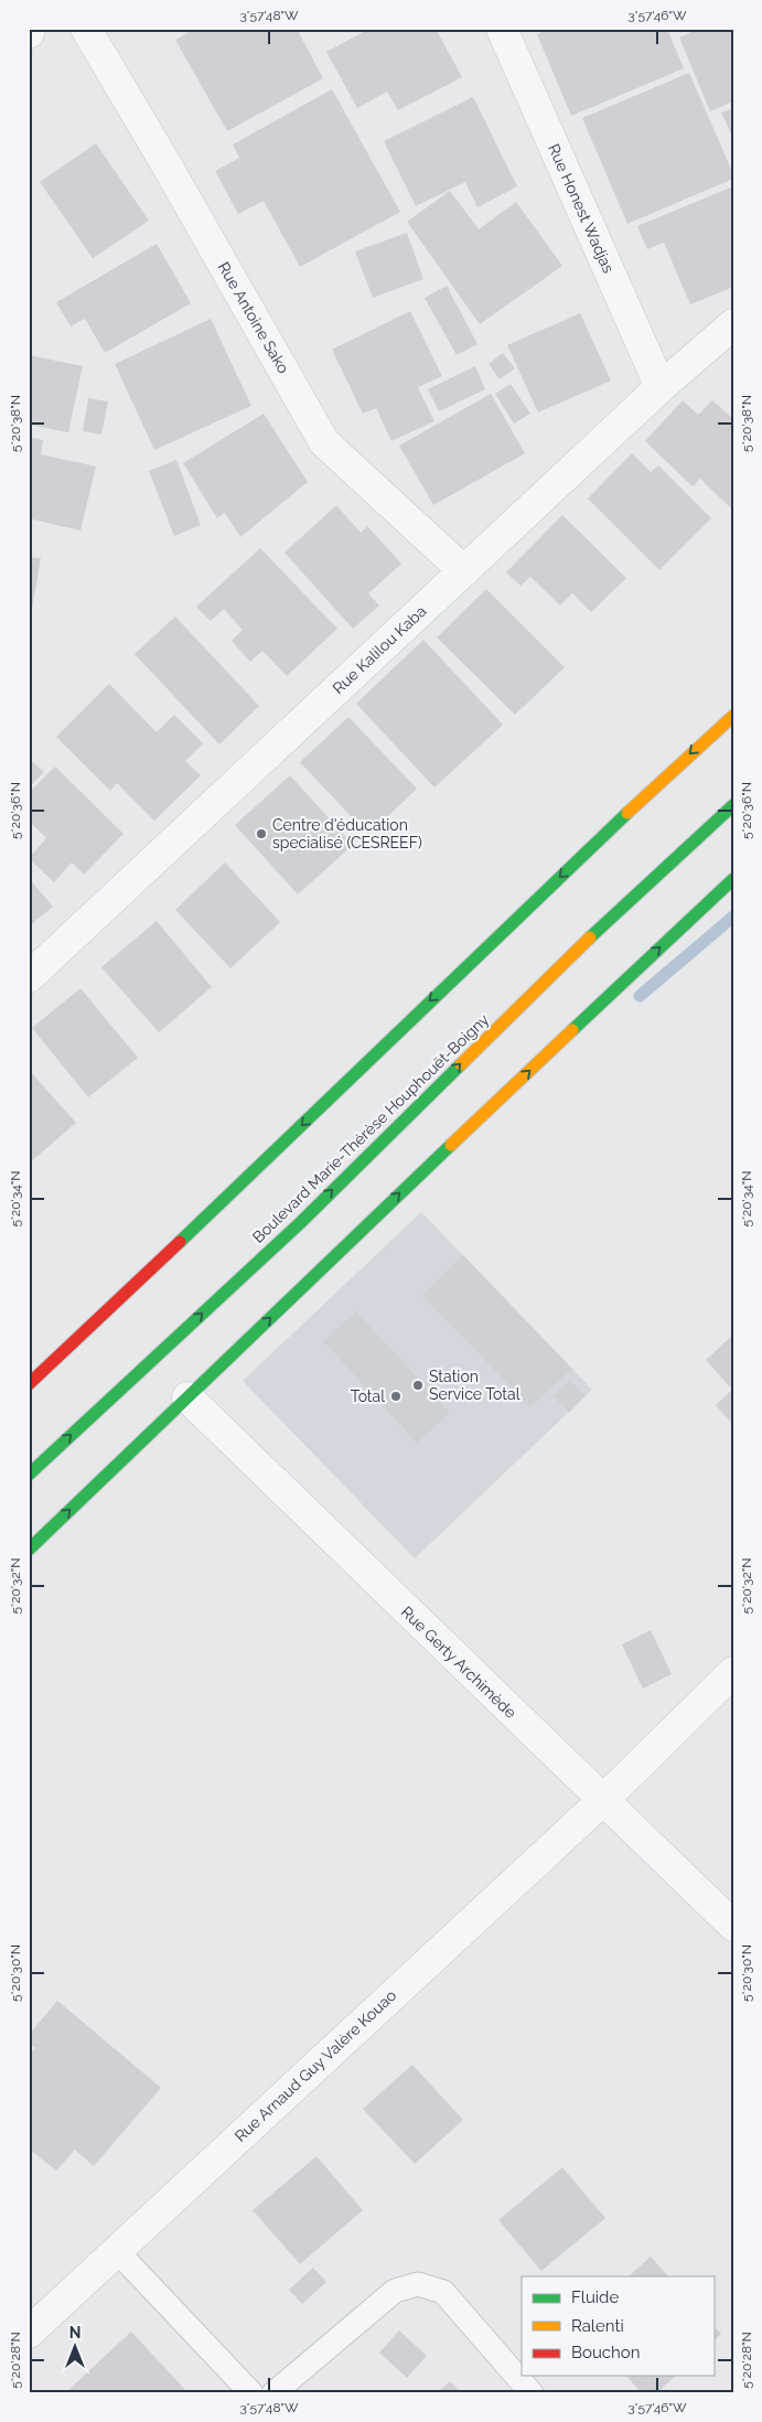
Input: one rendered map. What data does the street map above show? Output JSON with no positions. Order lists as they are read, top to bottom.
{
  "streets": {
    "main road": ["Boulevard Marie-Thérèse Houphouët-Boigny"],
    "street": [
      "Rue Honest Wadjas",
      "Rue Antoine Sako",
      "Rue Kalilou Kaba",
      "Rue Gerty Archimède",
      "Rue Arnaud Guy Valère Kouao"
    ]
  },
  "crossings": [
    ["Rue Honest Wadjas", "Rue Kalilou Kaba"],
    ["Rue Antoine Sako", "Rue Kalilou Kaba"],
    ["Rue Gerty Archimède", "Rue Arnaud Guy Valère Kouao"]
  ],
  "places": ["Centre d'éducation specialisé (CESREEF)", "Station Service Total", "Total"],
  "legend": ["Fluide", "Ralenti", "Bouchon"],
  "north": "top",
  "coordinates": [
    "3°57'48\"W",
    "3°57'46\"W",
    "5°20'38\"N",
    "5°20'36\"N",
    "5°20'34\"N",
    "5°20'32\"N",
    "5°20'30\"N",
    "5°20'28\"N"
  ]
}
